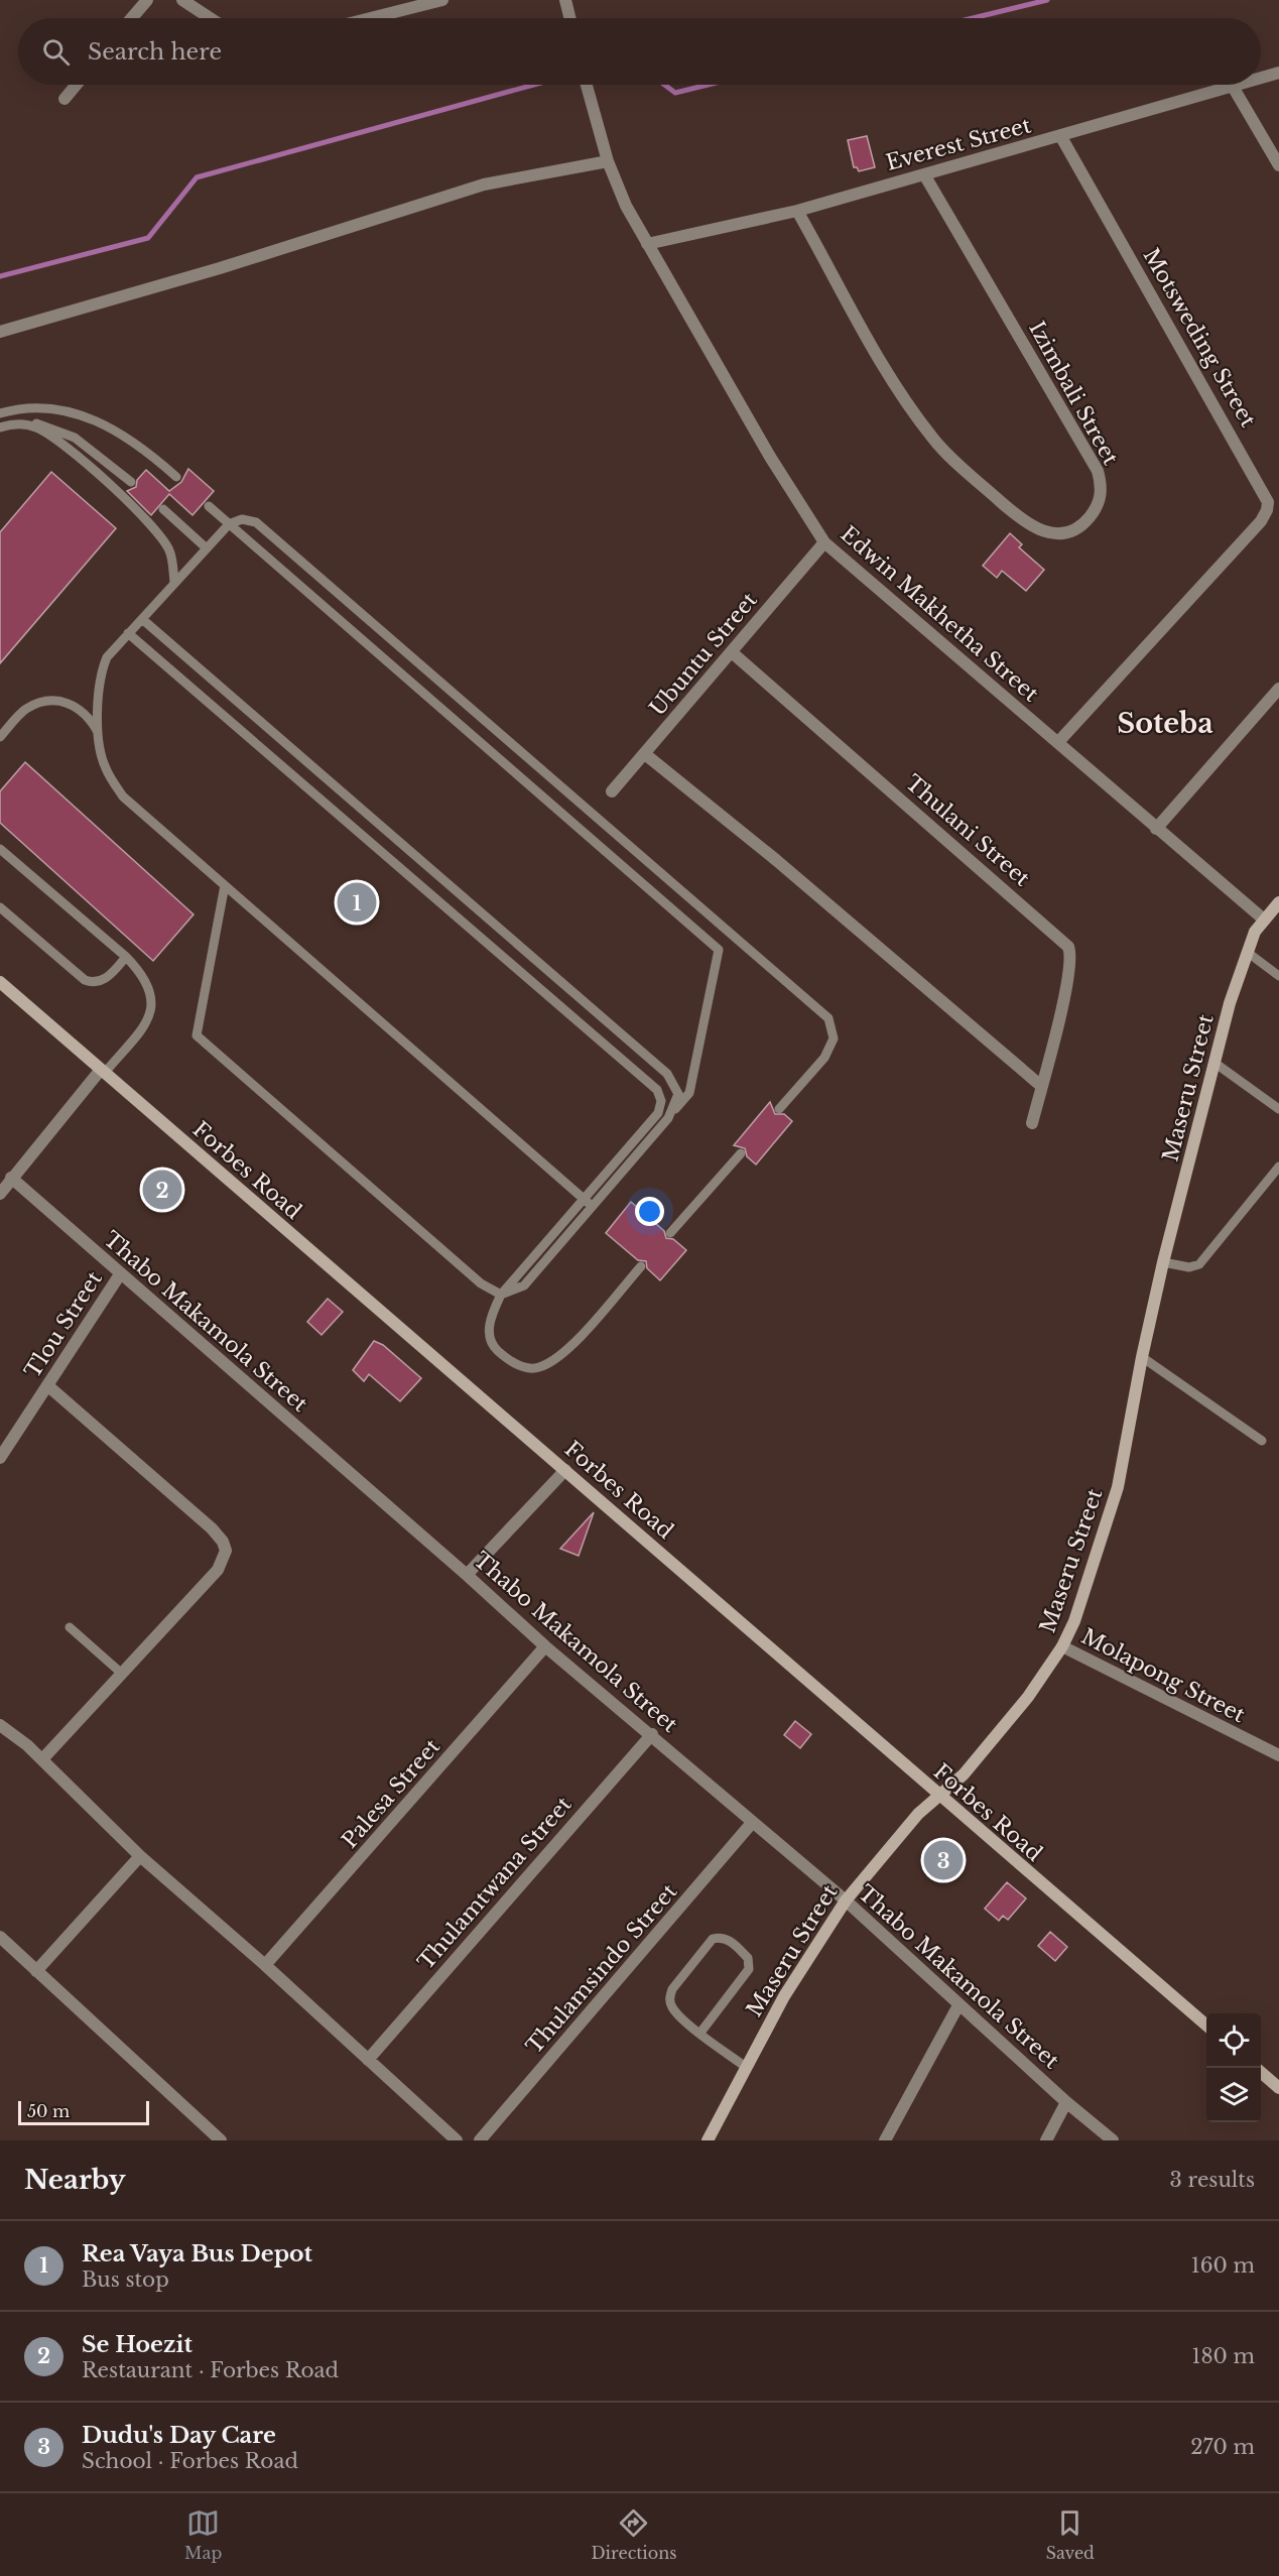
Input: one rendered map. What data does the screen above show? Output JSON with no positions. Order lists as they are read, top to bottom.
{
  "streets": {
    "street": [
      "Everest Street",
      "Motsweding Street",
      "Izimbali Street",
      "Edwin Makhetha Street",
      "Ubuntu Street",
      "Thulani Street",
      "Maseru Street",
      "Forbes Road",
      "Thabo Makamola Street",
      "Tlou Street",
      "Molapong Street",
      "Palesa Street",
      "Thulamtwana Street",
      "Thulamsindo Street"
    ]
  },
  "crossings": [
    ["Everest Street", "Motsweding Street"],
    ["Everest Street", "Izimbali Street"],
    ["Everest Street", "Edwin Makhetha Street"],
    ["Motsweding Street", "Edwin Makhetha Street"],
    ["Edwin Makhetha Street", "Ubuntu Street"],
    ["Edwin Makhetha Street", "Maseru Street"],
    ["Ubuntu Street", "Thulani Street"],
    ["Maseru Street", "Forbes Road"],
    ["Maseru Street", "Thabo Makamola Street"],
    ["Maseru Street", "Molapong Street"],
    ["Thabo Makamola Street", "Tlou Street"],
    ["Thabo Makamola Street", "Palesa Street"],
    ["Thabo Makamola Street", "Thulamtwana Street"],
    ["Thabo Makamola Street", "Thulamsindo Street"]
  ],
  "districts": ["Soteba"],
  "scale_bar": "50 m",
  "page": {
    "search": "Search here",
    "pins": ["1", "2", "3"],
    "scale": "50 m",
    "heading": ["Nearby", "3 results"],
    "list": [
      {
        "mark": "1",
        "name": "Rea Vaya Bus Depot",
        "note": "Bus stop",
        "value": "160 m"
      },
      {
        "mark": "2",
        "name": "Se Hoezit",
        "note": "Restaurant · Forbes Road",
        "value": "180 m"
      },
      {
        "mark": "3",
        "name": "Dudu's Day Care",
        "note": "School · Forbes Road",
        "value": "270 m"
      }
    ],
    "nav": ["Map", "Directions", "Saved"]
  }
}
